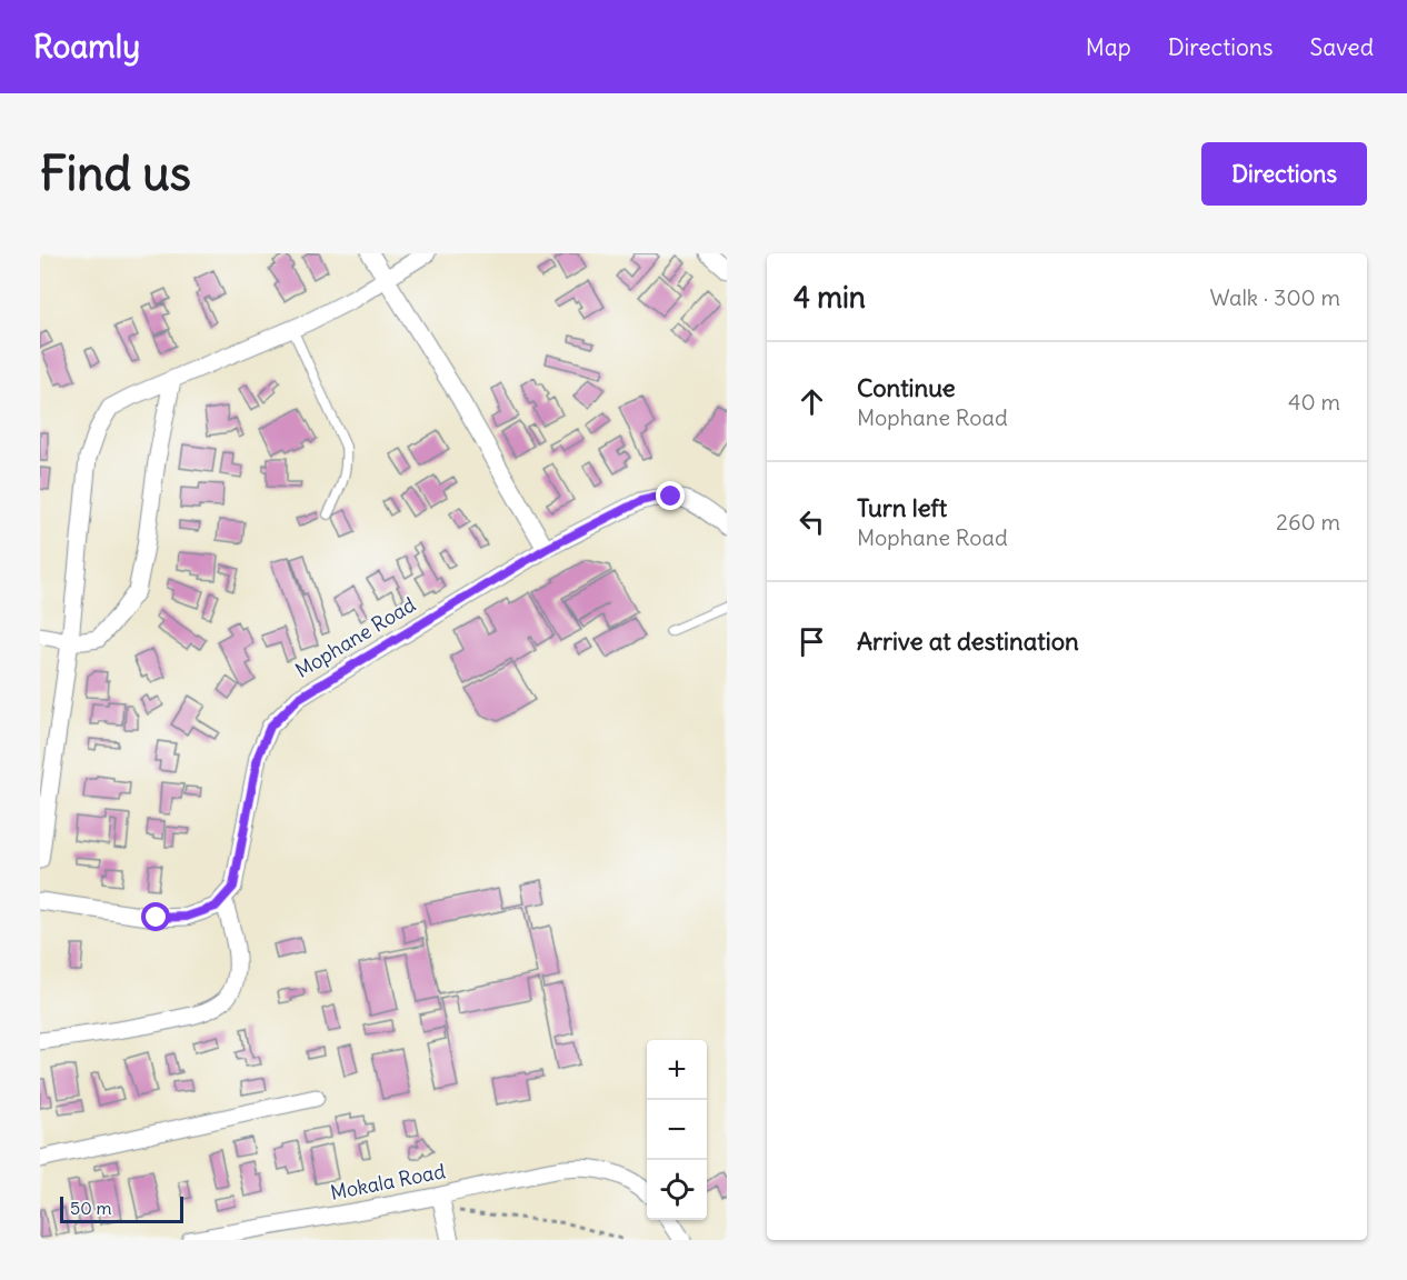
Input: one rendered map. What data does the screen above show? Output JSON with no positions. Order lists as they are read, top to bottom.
{
  "streets": {
    "street": ["Mophane Road", "Mokala Road"]
  },
  "scale_bar": "50 m",
  "page": {
    "header": "Roamly",
    "nav": ["Map", "Directions", "Saved"],
    "buttons": "Directions",
    "title": "Find us",
    "heading": ["4 min", "Walk · 300 m"],
    "list": [
      ["Continue", "Mophane Road", "40 m"],
      ["Turn left", "Mophane Road", "260 m"],
      "Arrive at destination"
    ],
    "map_buttons": ["+", "−"],
    "scale": "50 m"
  }
}
